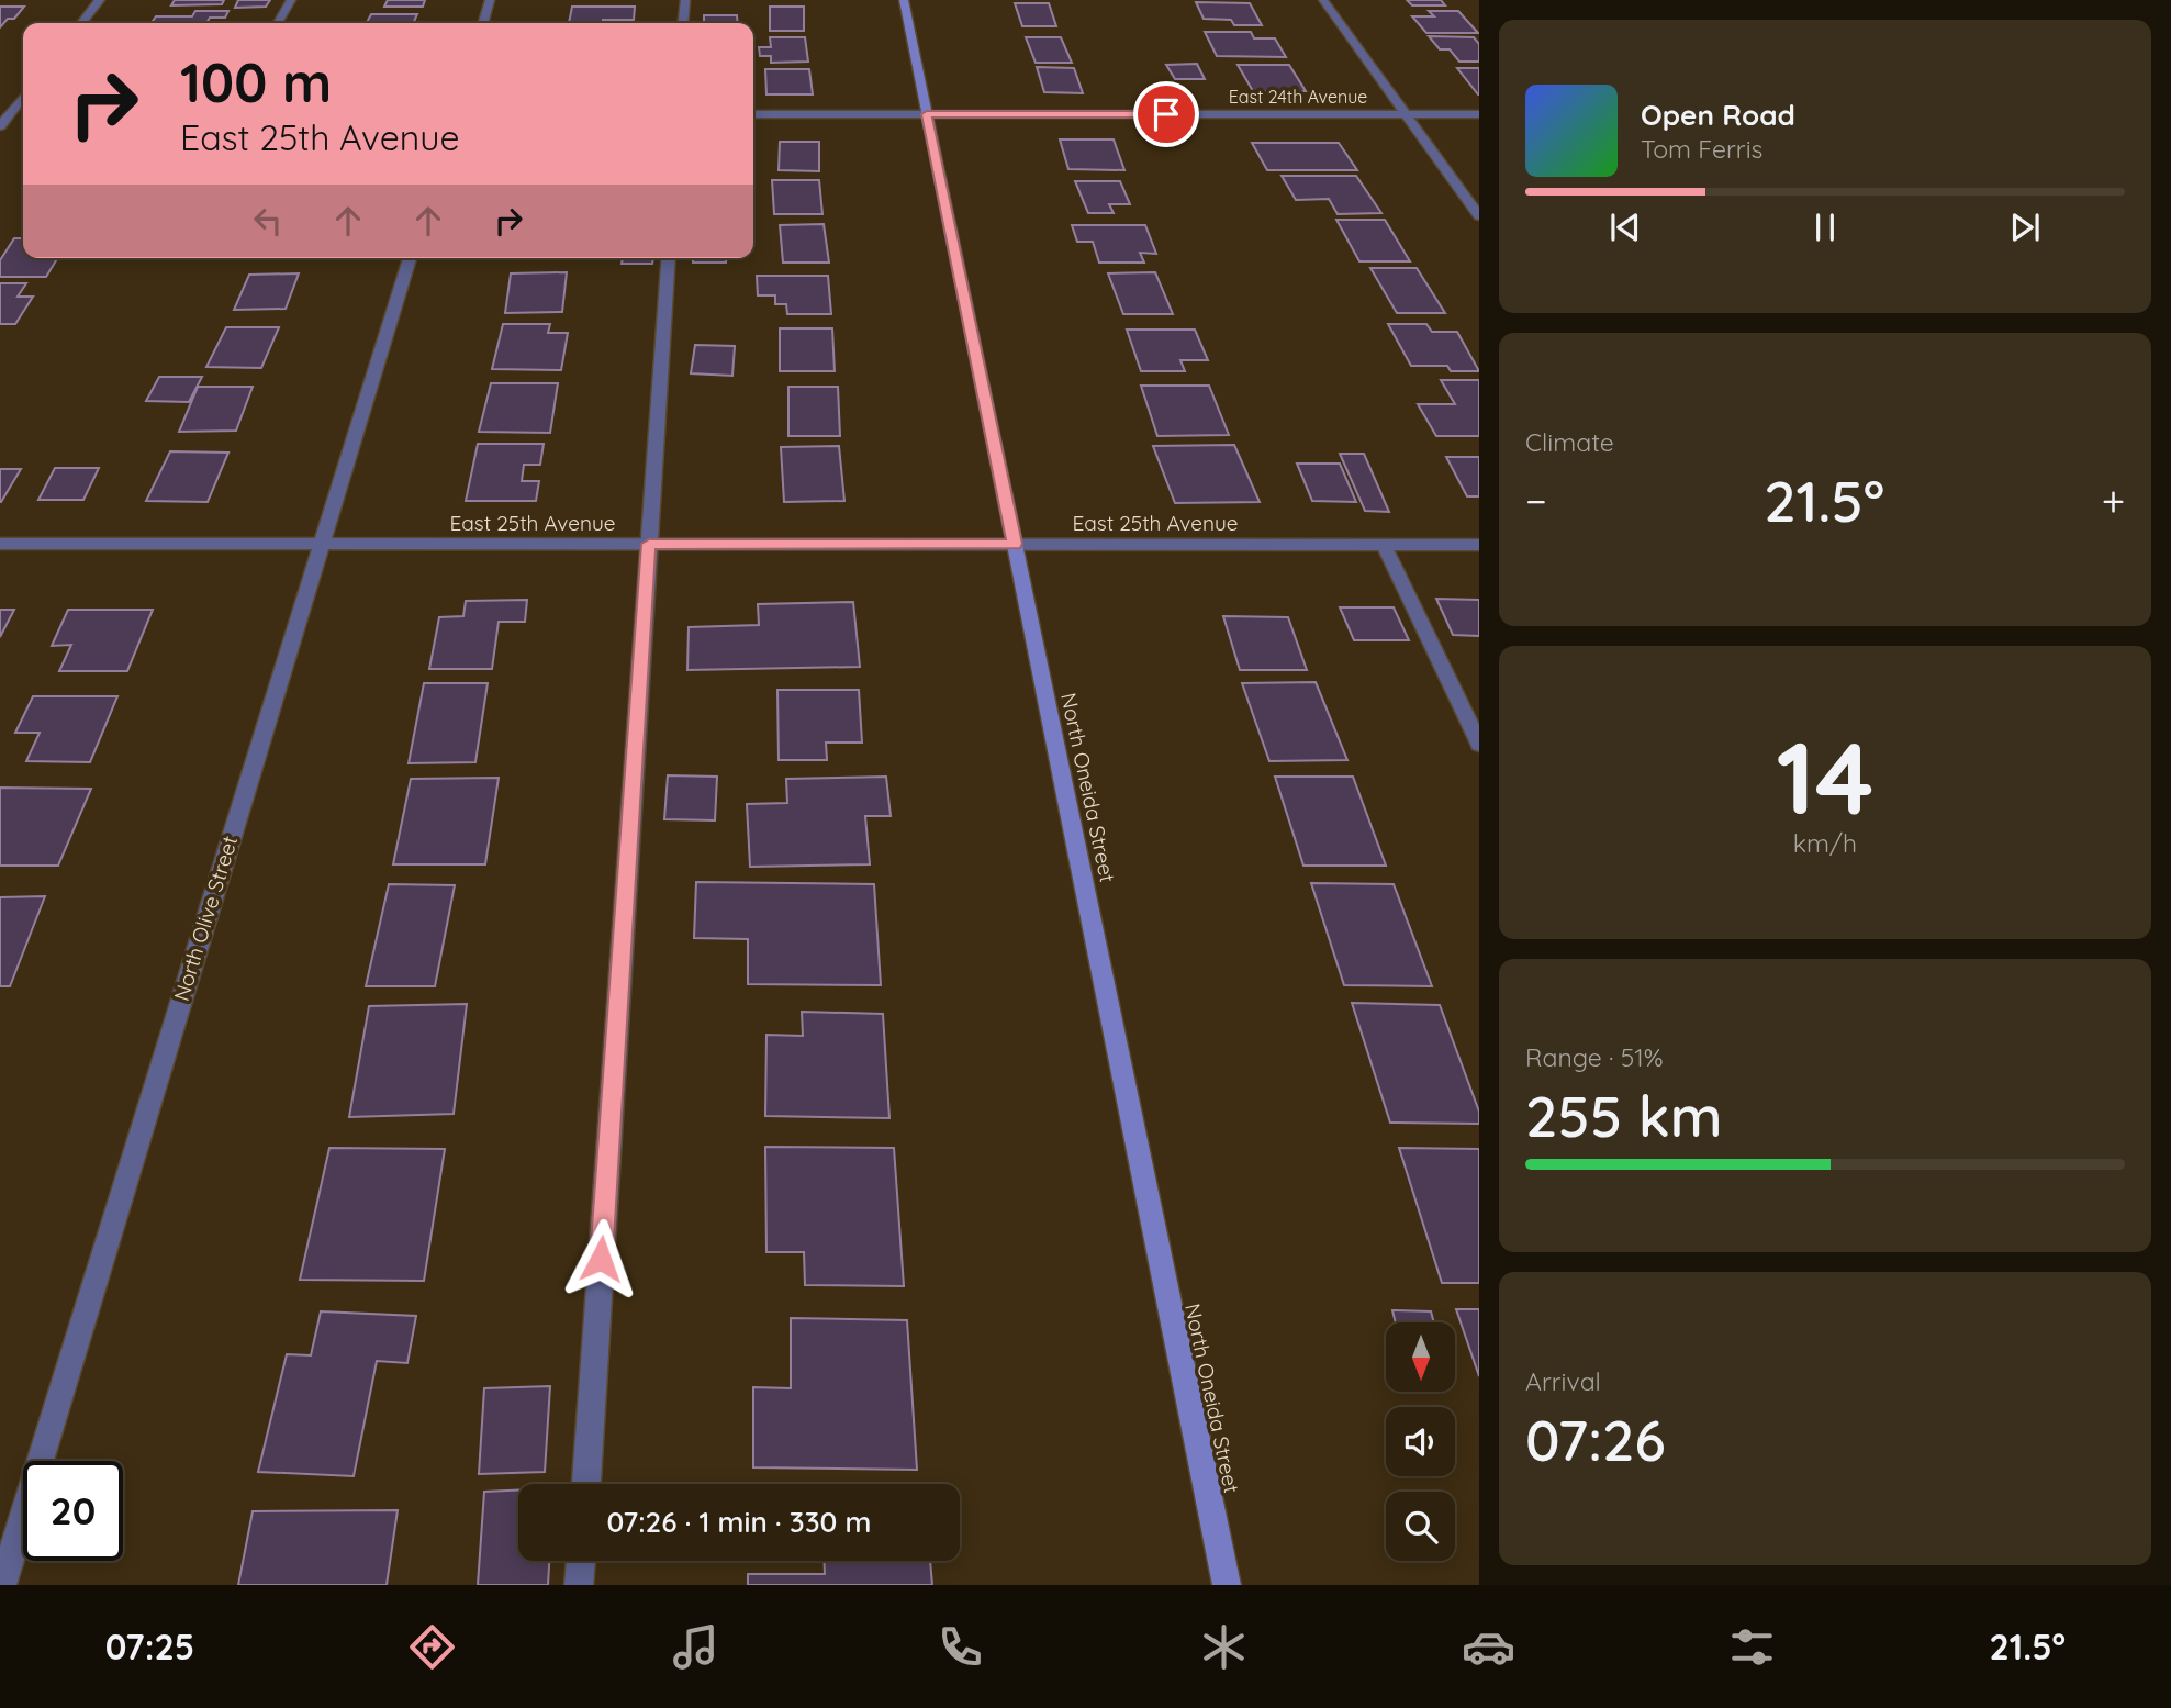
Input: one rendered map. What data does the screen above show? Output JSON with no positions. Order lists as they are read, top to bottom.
{
  "streets": {
    "street": [
      "East 24th Avenue",
      "East 25th Avenue",
      "North Oneida Street",
      "North Olive Street"
    ]
  },
  "crossings": [
    ["East 24th Avenue", "North Oneida Street"],
    ["East 25th Avenue", "North Oneida Street"],
    ["East 25th Avenue", "North Olive Street"]
  ],
  "north": "bottom",
  "page": {
    "turn": ["100 m", "East 25th Avenue"],
    "song": ["Open Road", "Tom Ferris"],
    "tile": [
      "Climate",
      ["14", "km/h"],
      ["Range · 51%", "255 km"],
      ["Arrival", "07:26"]
    ],
    "heat": ["−", "21.5°", "+"],
    "limit": "20",
    "trip": "07:26 · 1 min · 330 m",
    "tabs": ["07:25", "21.5°"]
  }
}
